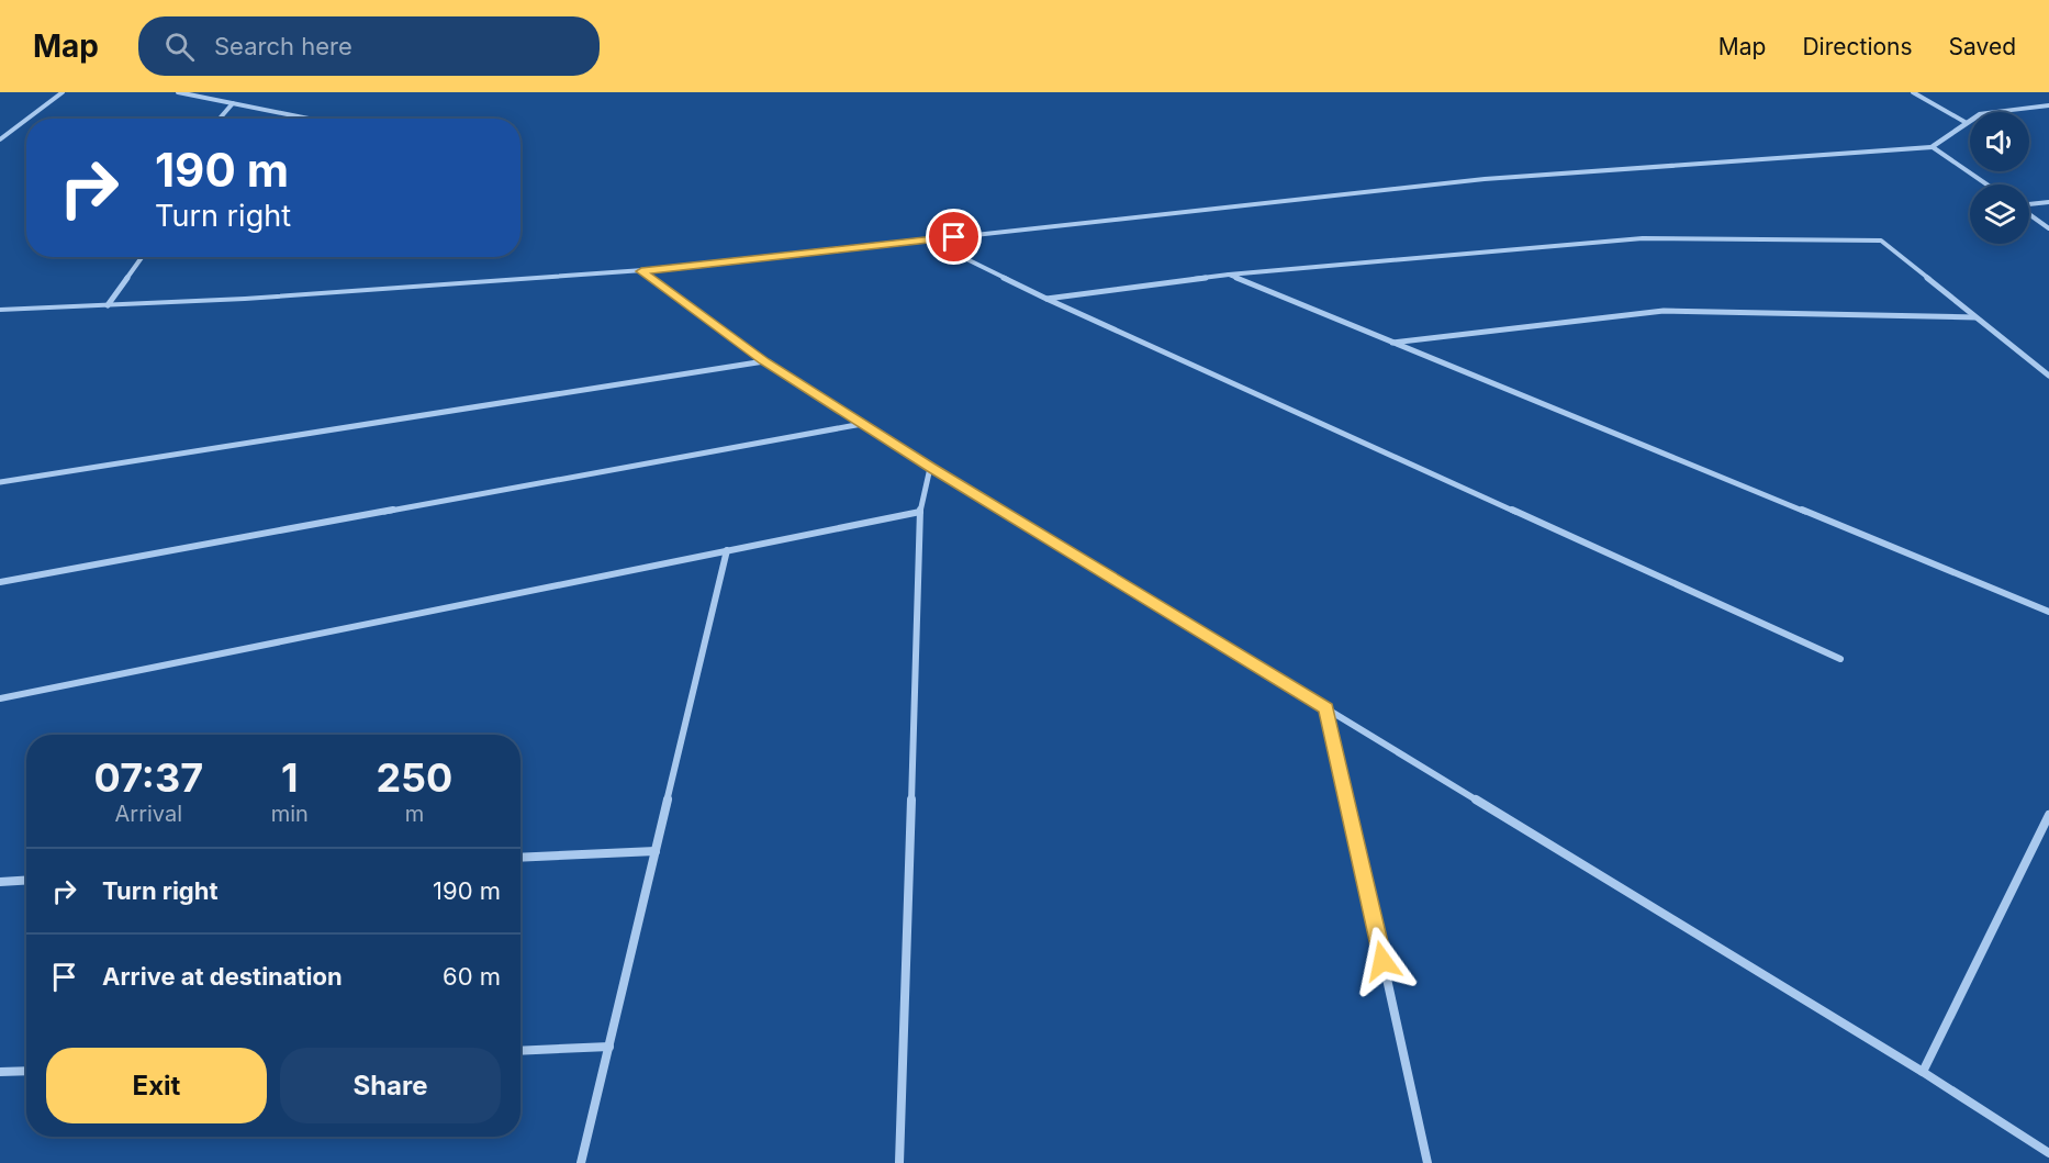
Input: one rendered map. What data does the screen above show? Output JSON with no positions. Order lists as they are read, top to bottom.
{
  "page": {
    "header": "Map",
    "search": "Search here",
    "nav": ["Map", "Directions", "Saved"],
    "turn": ["190 m", "Turn right"],
    "eta": [
      "07:37",
      "Arrival",
      "1",
      "min",
      "250",
      "m"
    ],
    "list": [
      {
        "name": "Turn right",
        "value": "190 m"
      },
      {
        "name": "Arrive at destination",
        "value": "60 m"
      }
    ],
    "buttons": ["Exit", "Share"]
  }
}
